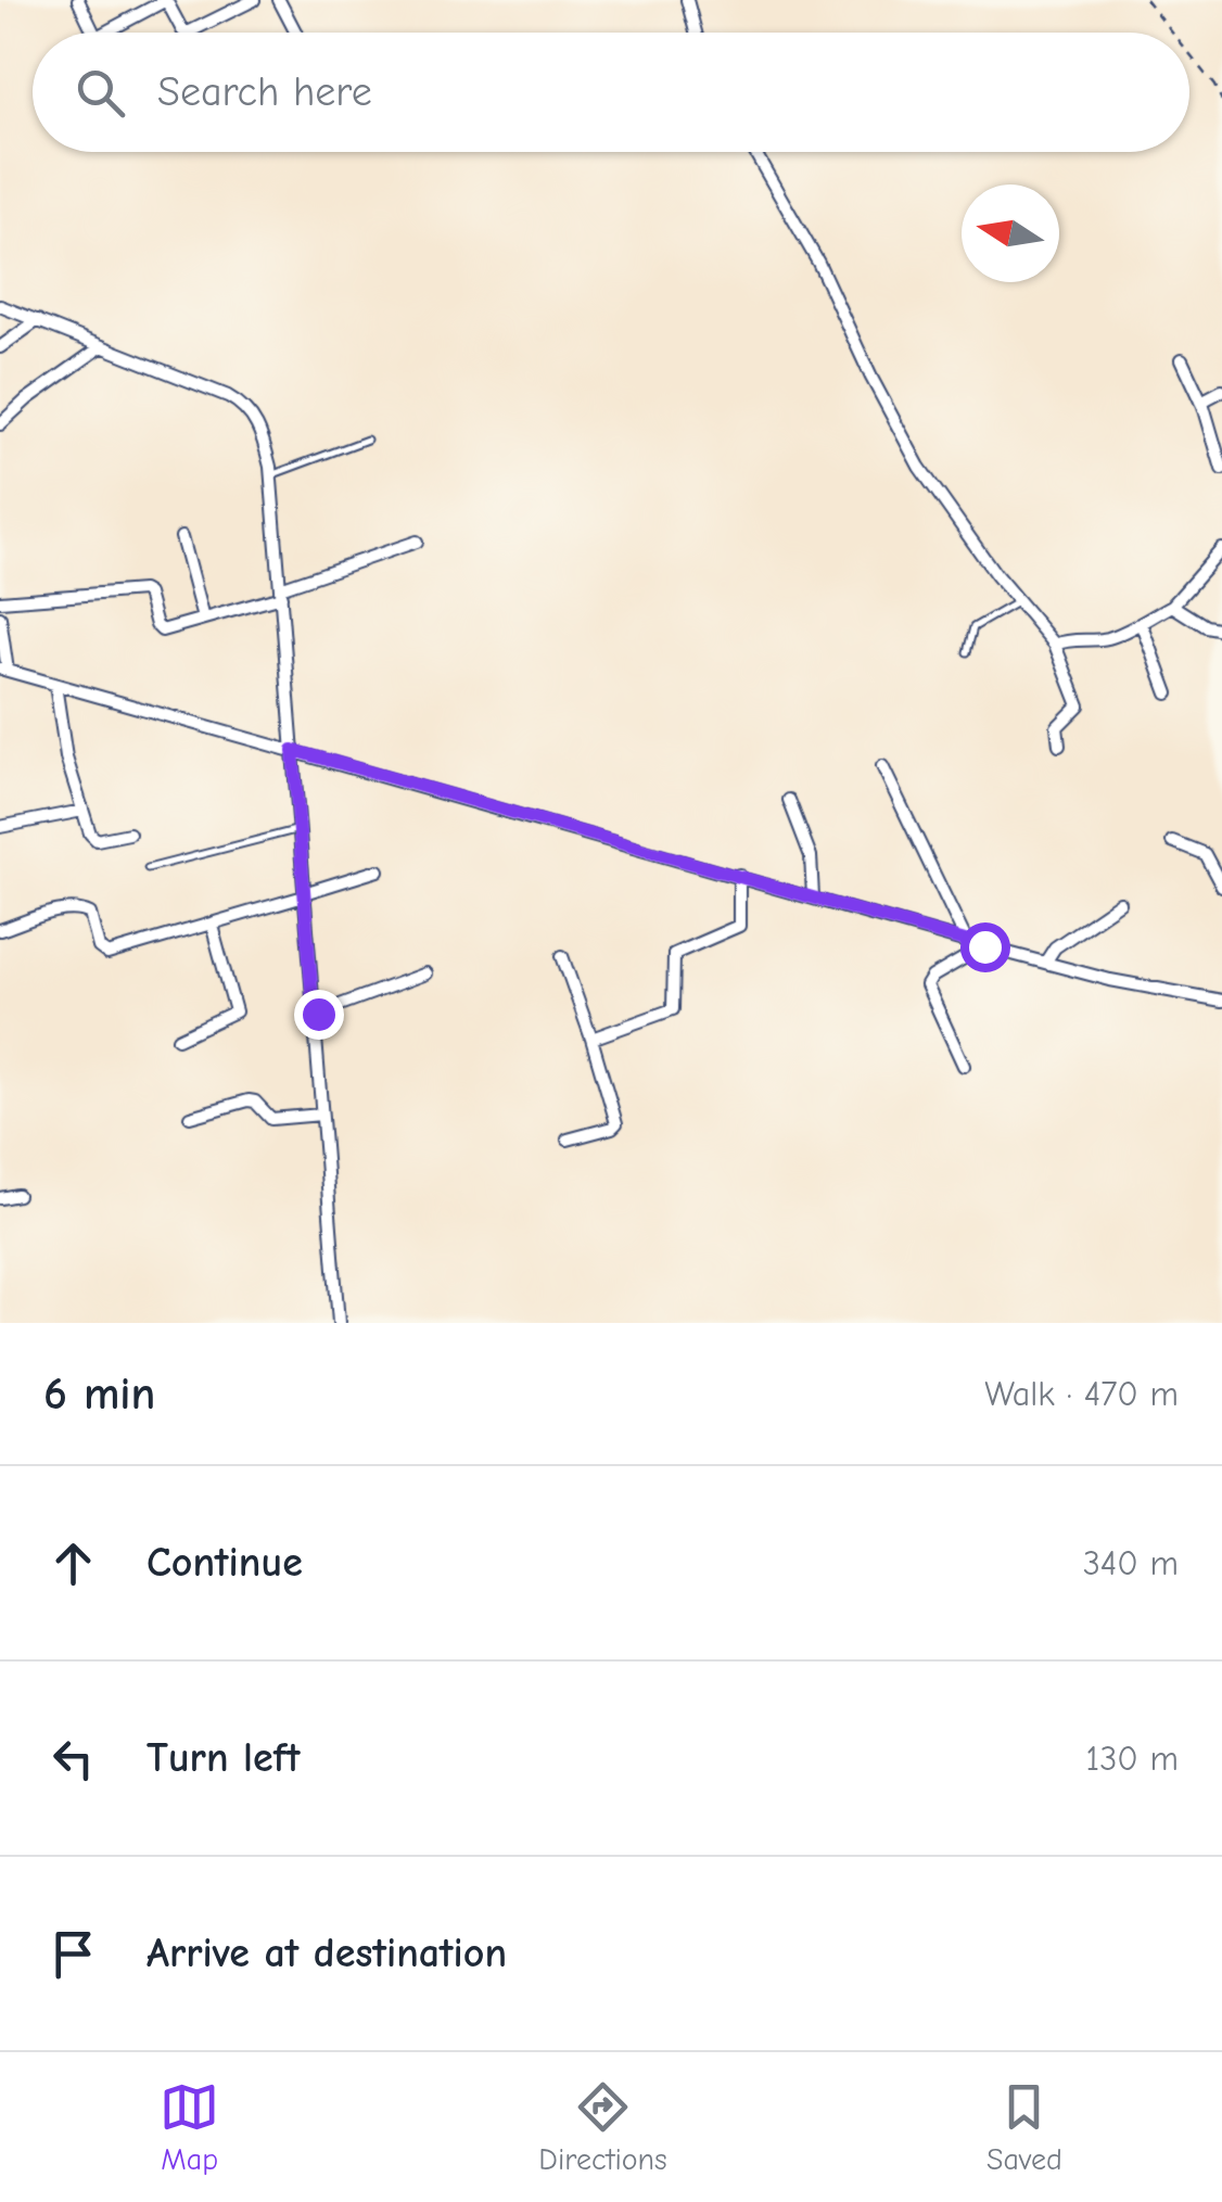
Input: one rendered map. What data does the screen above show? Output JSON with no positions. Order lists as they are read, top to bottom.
{
  "north": "left",
  "page": {
    "search": "Search here",
    "heading": ["6 min", "Walk · 470 m"],
    "list": [
      ["Continue", "340 m"],
      ["Turn left", "130 m"],
      "Arrive at destination"
    ],
    "nav": ["Map", "Directions", "Saved"]
  }
}
